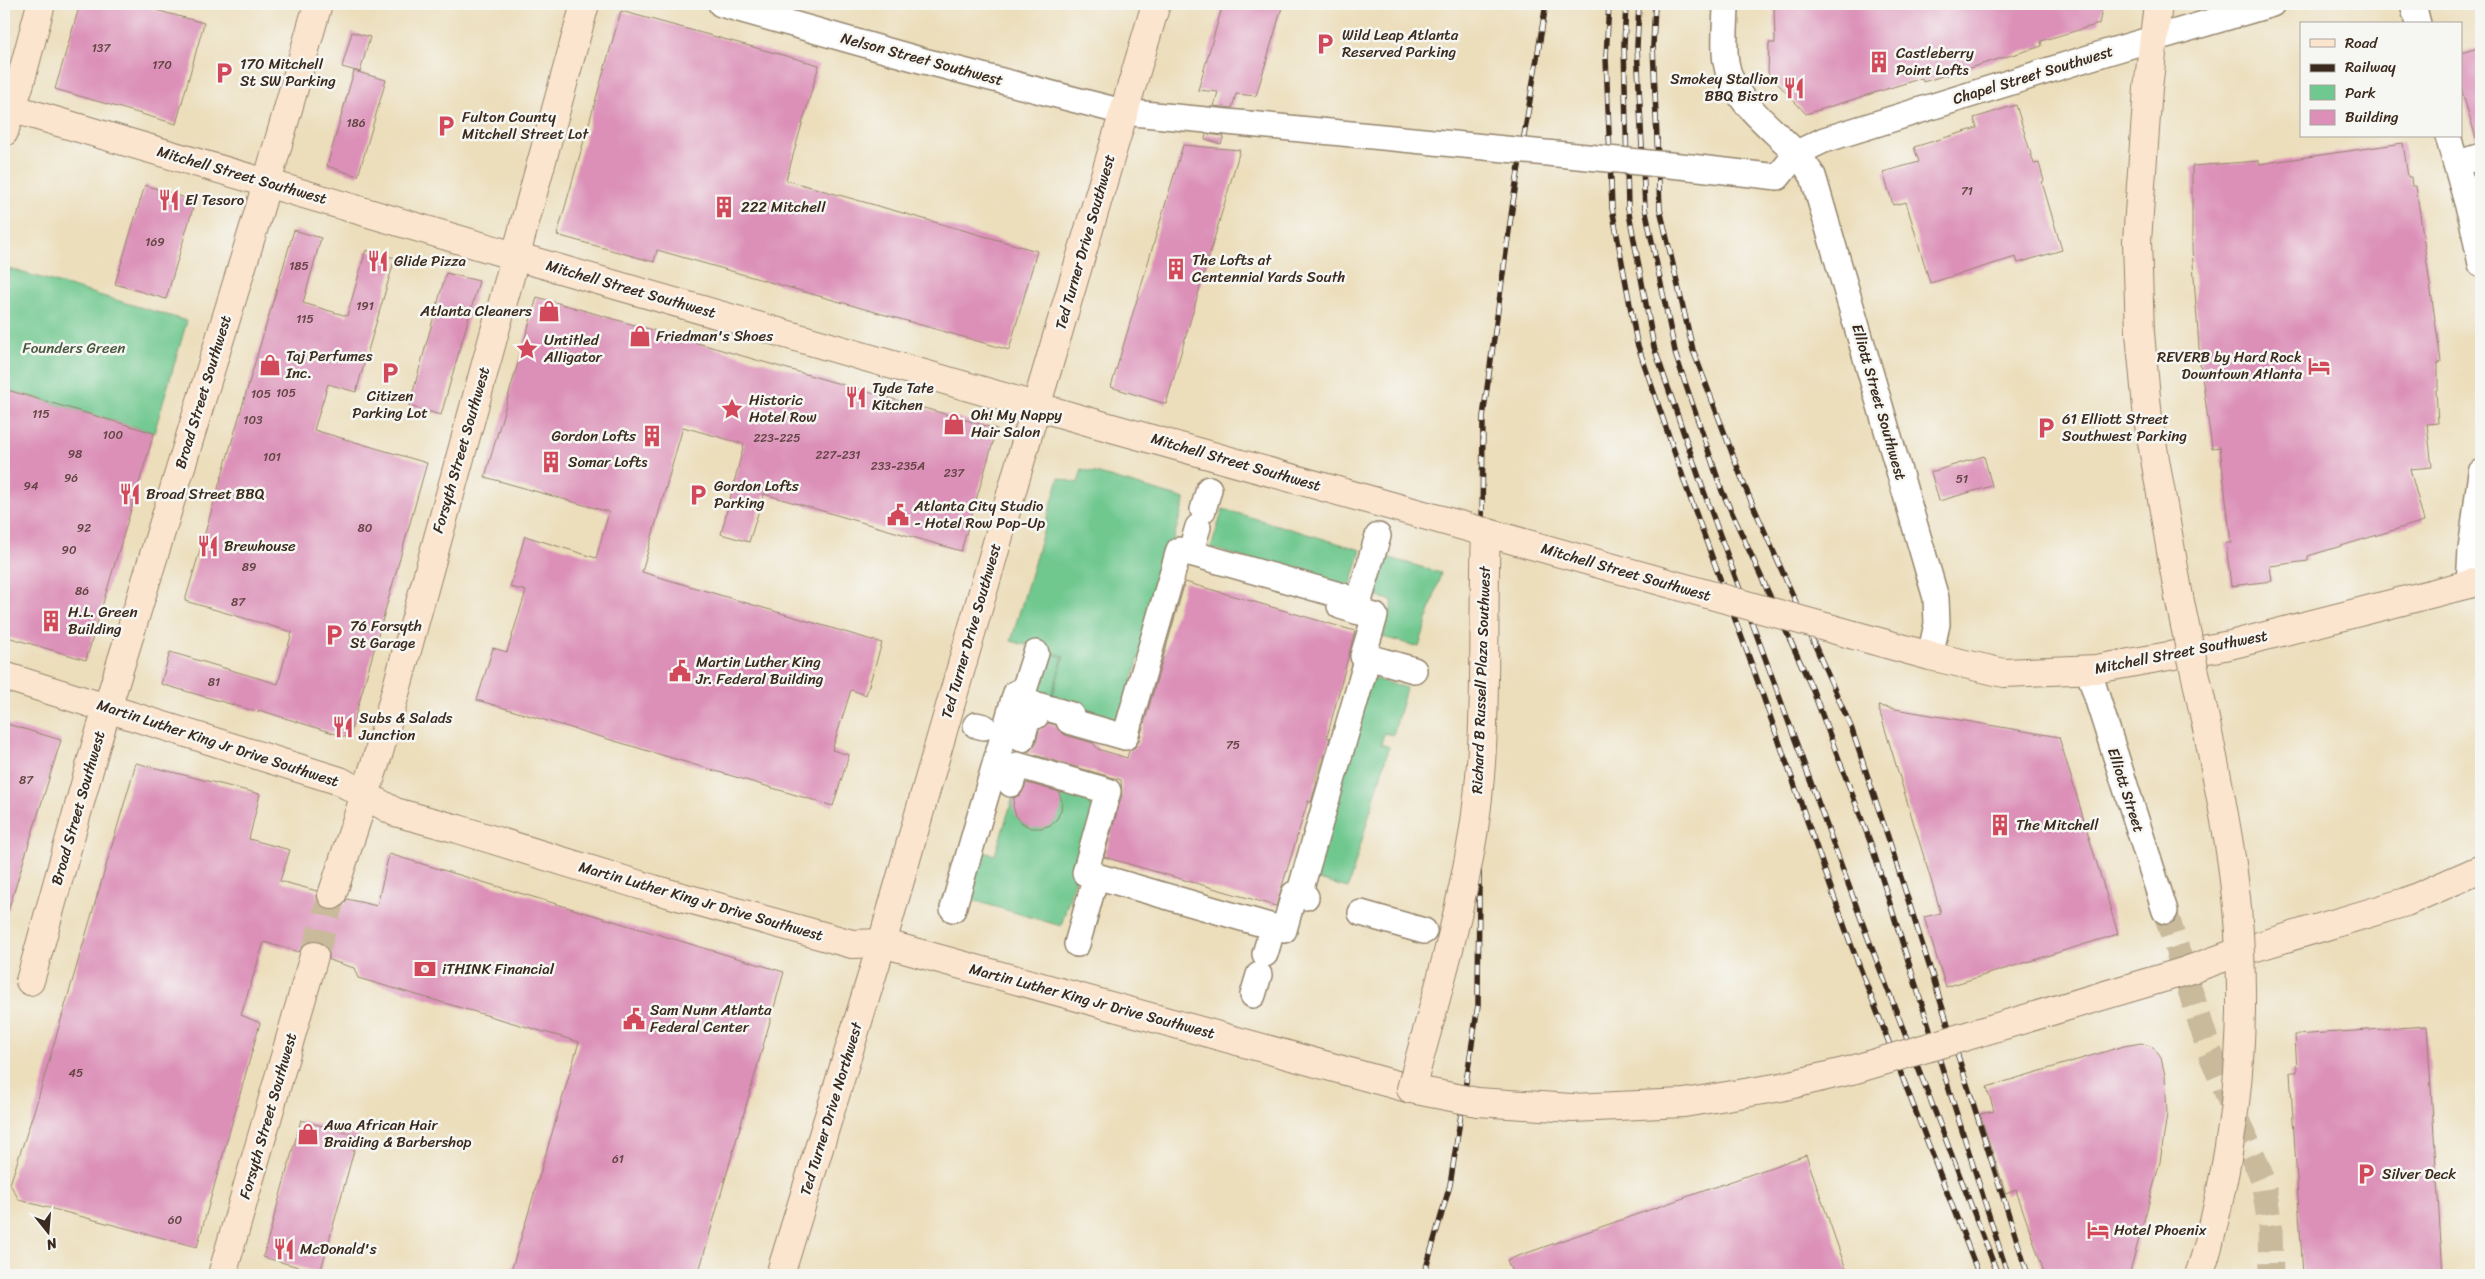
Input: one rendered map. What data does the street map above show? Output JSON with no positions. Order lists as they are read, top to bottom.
{
  "streets": {
    "main road": [
      "Mitchell Street Southwest",
      "Ted Turner Drive Southwest",
      "Broad Street Southwest",
      "Forsyth Street Southwest",
      "Richard B Russell Plaza Southwest",
      "Martin Luther King Jr Drive Southwest",
      "Ted Turner Drive Northwest"
    ],
    "street": [
      "Nelson Street Southwest",
      "Chapel Street Southwest",
      "Elliott Street Southwest",
      "Elliott Street"
    ]
  },
  "crossings": [
    ["Nelson Street Southwest", "Chapel Street Southwest"],
    ["Nelson Street Southwest", "Ted Turner Drive Southwest"],
    ["Nelson Street Southwest", "Elliott Street Southwest"],
    ["Chapel Street Southwest", "Elliott Street Southwest"],
    ["Mitchell Street Southwest", "Ted Turner Drive Southwest"],
    ["Mitchell Street Southwest", "Broad Street Southwest"],
    ["Mitchell Street Southwest", "Elliott Street Southwest"],
    ["Mitchell Street Southwest", "Forsyth Street Southwest"],
    ["Mitchell Street Southwest", "Richard B Russell Plaza Southwest"],
    ["Mitchell Street Southwest", "Elliott Street"],
    ["Ted Turner Drive Southwest", "Martin Luther King Jr Drive Southwest"],
    ["Ted Turner Drive Southwest", "Ted Turner Drive Northwest"],
    ["Broad Street Southwest", "Martin Luther King Jr Drive Southwest"],
    ["Forsyth Street Southwest", "Martin Luther King Jr Drive Southwest"],
    ["Richard B Russell Plaza Southwest", "Martin Luther King Jr Drive Southwest"],
    ["Martin Luther King Jr Drive Southwest", "Ted Turner Drive Northwest"]
  ],
  "parks": ["Founders Green"],
  "places": {
    "parking": [
      "Wild Leap Atlanta Reserved Parking",
      "170 Mitchell St SW Parking",
      "Fulton County Mitchell Street Lot",
      "Citizen Parking Lot",
      "61 Elliott Street Southwest Parking",
      "Gordon Lofts Parking",
      "76 Forsyth St Garage",
      "Silver Deck"
    ],
    "building": [
      "Castleberry Point Lofts",
      "222 Mitchell",
      "The Lofts at Centennial Yards South",
      "Gordon Lofts",
      "Somar Lofts",
      "H.L. Green Building",
      "The Mitchell"
    ],
    "restaurant": [
      "Smokey Stallion BBQ Bistro",
      "El Tesoro",
      "Glide Pizza",
      "Tyde Tate Kitchen",
      "Broad Street BBQ",
      "Brewhouse",
      "Subs & Salads Junction",
      "McDonald's"
    ],
    "shop": [
      "Atlanta Cleaners",
      "Friedman's Shoes",
      "Taj Perfumes Inc.",
      "Oh! My Nappy Hair Salon",
      "Awa African Hair Braiding & Barbershop"
    ],
    "place": ["Untitled Alligator", "Historic Hotel Row"],
    "hotel": ["REVERB by Hard Rock Downtown Atlanta", "Hotel Phoenix"],
    "public building": ["Atlanta City Studio - Hotel Row Pop-Up", "Martin Luther King Jr. Federal Building", "Sam Nunn Atlanta Federal Center"],
    "bank": ["iTHINK Financial"]
  },
  "house_numbers": [
    "137",
    "170",
    "186",
    "71",
    "169",
    "185",
    "191",
    "115",
    "105",
    "105",
    "115",
    "103",
    "100",
    "223-225",
    "98",
    "227-231",
    "101",
    "233-235A",
    "237",
    "96",
    "51",
    "94",
    "92",
    "80",
    "90",
    "89",
    "86",
    "87",
    "81",
    "75",
    "87",
    "45",
    "61",
    "60"
  ],
  "legend": [
    "Road",
    "Railway",
    "Park",
    "Building"
  ],
  "north": "bottom"
}
